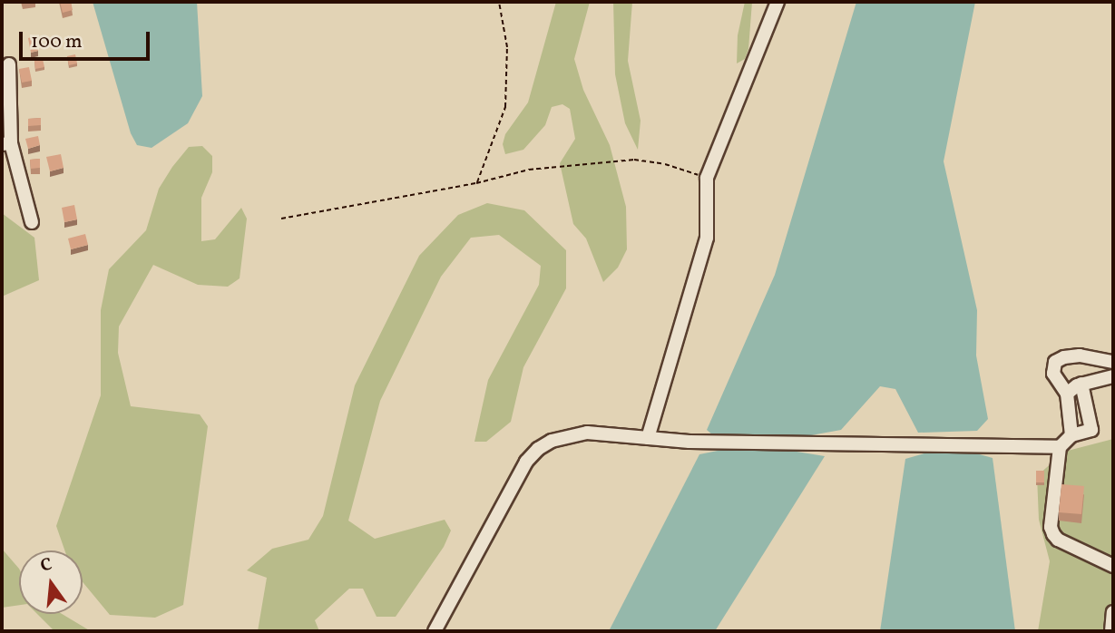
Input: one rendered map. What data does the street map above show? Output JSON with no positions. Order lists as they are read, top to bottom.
{
  "scale_bar": "100 m",
  "north": "top"
}
